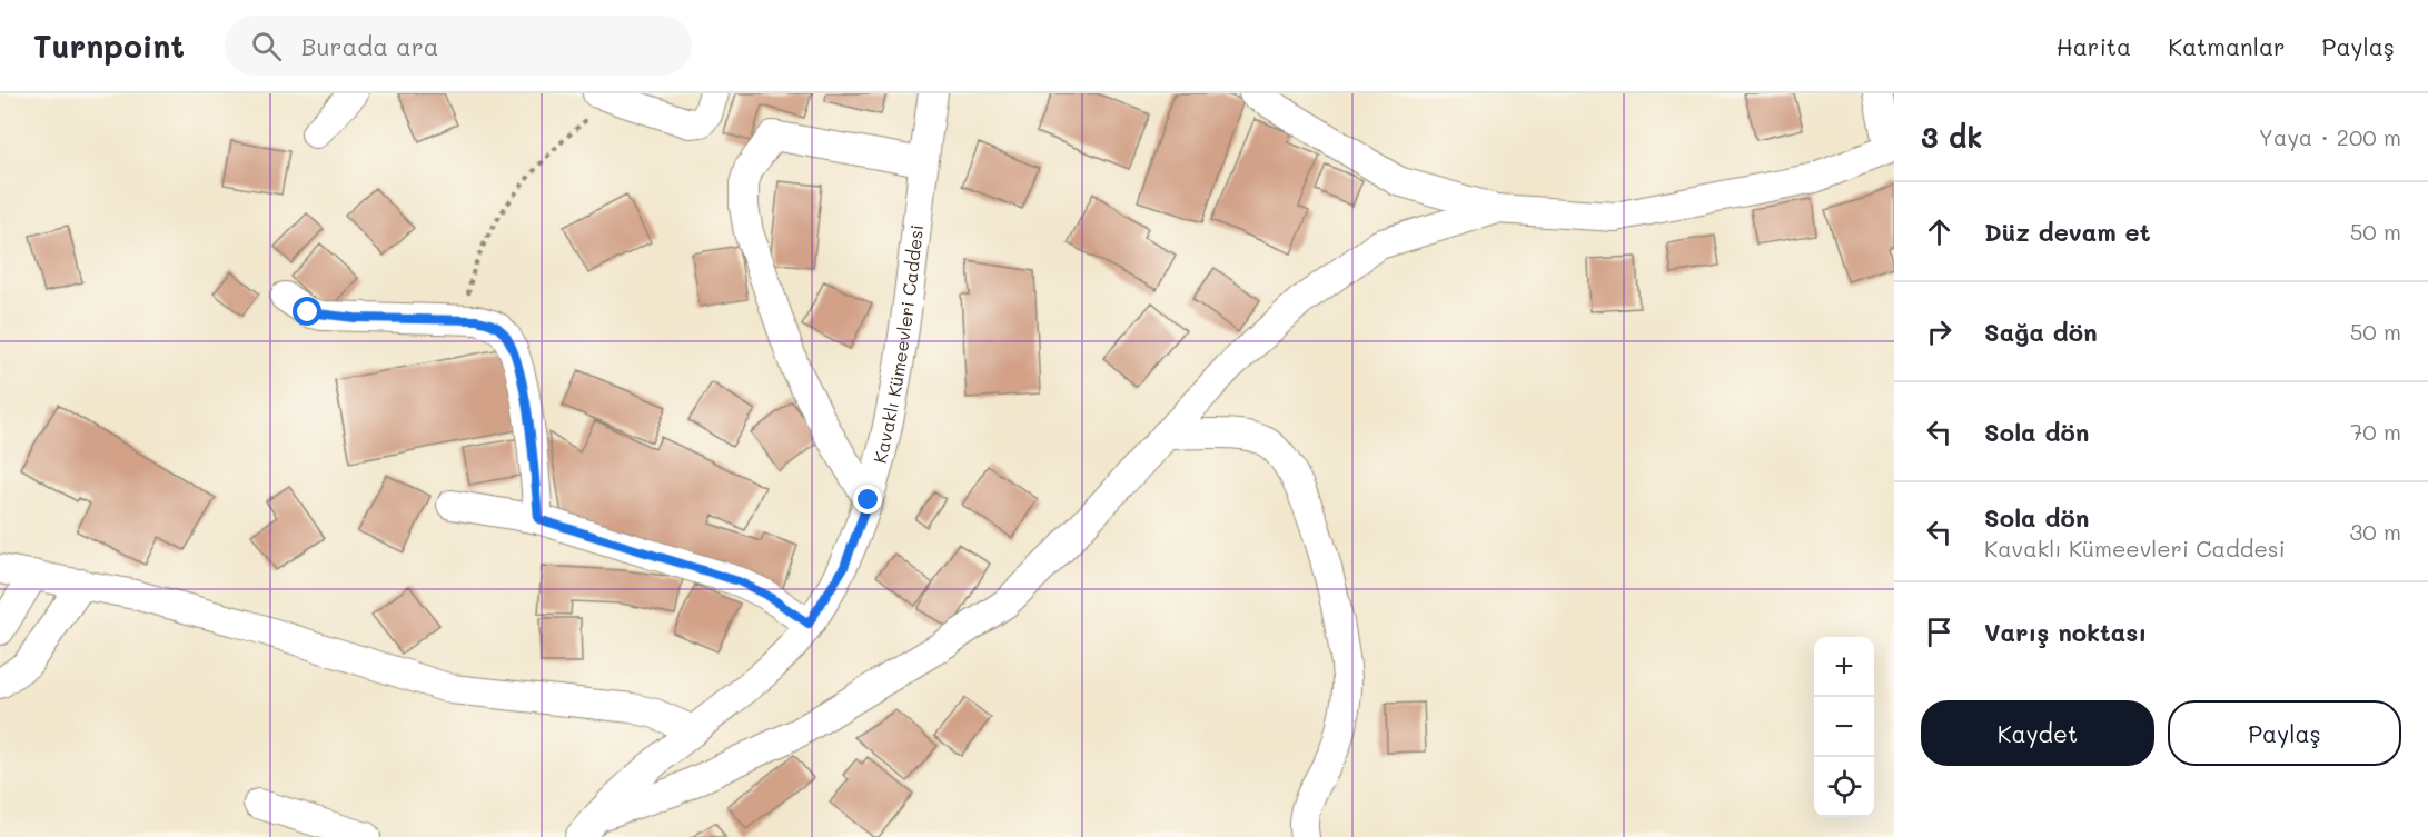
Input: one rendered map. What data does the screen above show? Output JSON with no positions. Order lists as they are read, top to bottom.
{
  "streets": {
    "street": ["Kavaklı Kümeevleri Caddesi"]
  },
  "page": {
    "header": "Turnpoint",
    "search": "Burada ara",
    "nav": ["Harita", "Katmanlar", "Paylaş"],
    "heading": ["3 dk", "Yaya · 200 m"],
    "list": [
      ["Düz devam et", "50 m"],
      ["Sağa dön", "50 m"],
      ["Sola dön", "70 m"],
      ["Sola dön", "Kavaklı Kümeevleri Caddesi", "30 m"],
      "Varış noktası"
    ],
    "map_buttons": ["+", "−"],
    "buttons": ["Kaydet", "Paylaş"]
  }
}
